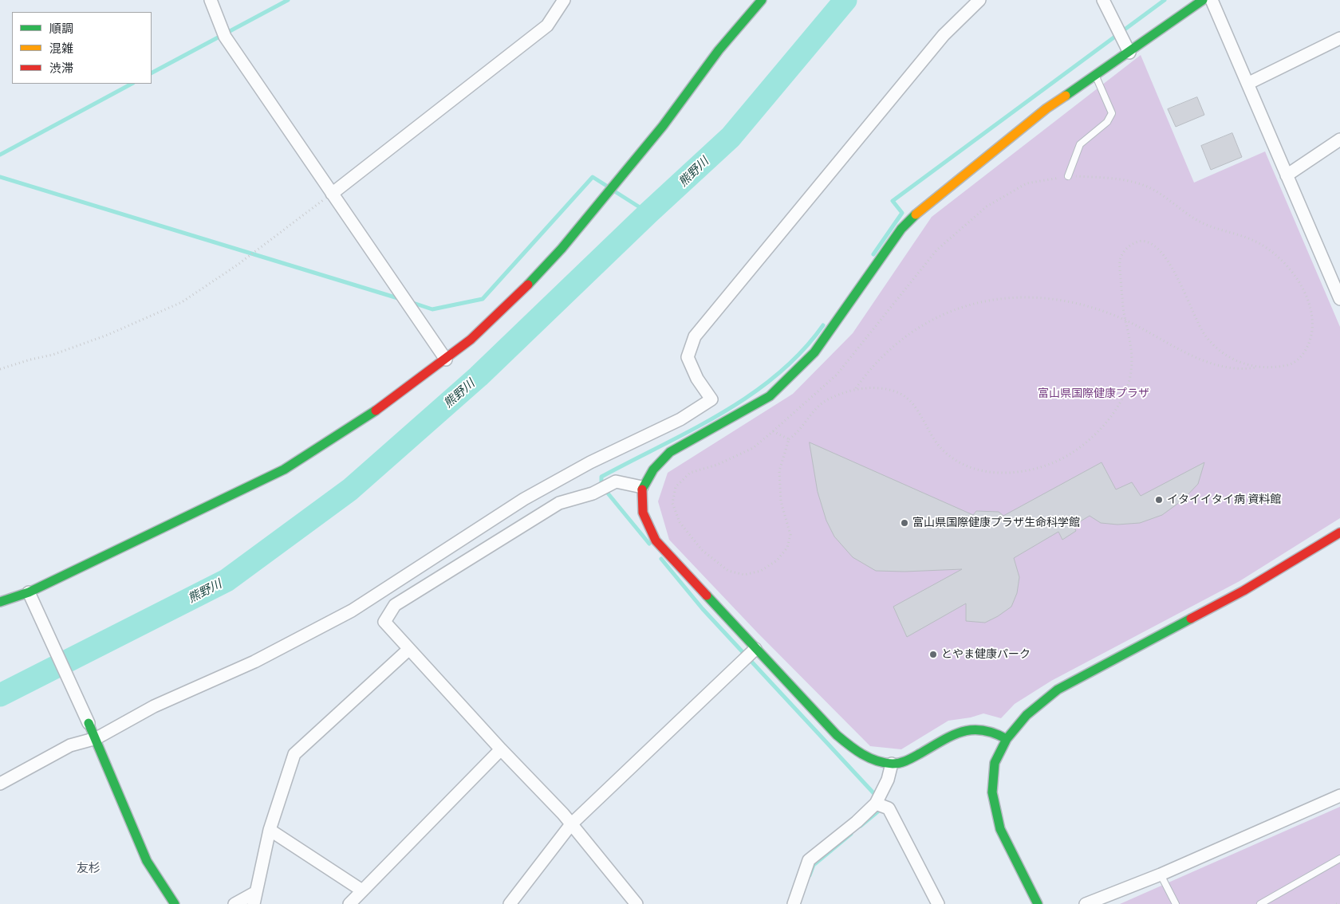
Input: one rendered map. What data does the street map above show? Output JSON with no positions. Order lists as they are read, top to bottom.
{
  "districts": ["友杉"],
  "water": ["熊野川"],
  "parks": ["富山県国際健康プラザ"],
  "places": ["イタイイタイ病 資料館", "富山県国際健康プラザ生命科学館", "とやま健康パーク"],
  "legend": ["順調", "混雑", "渋滞"]
}
